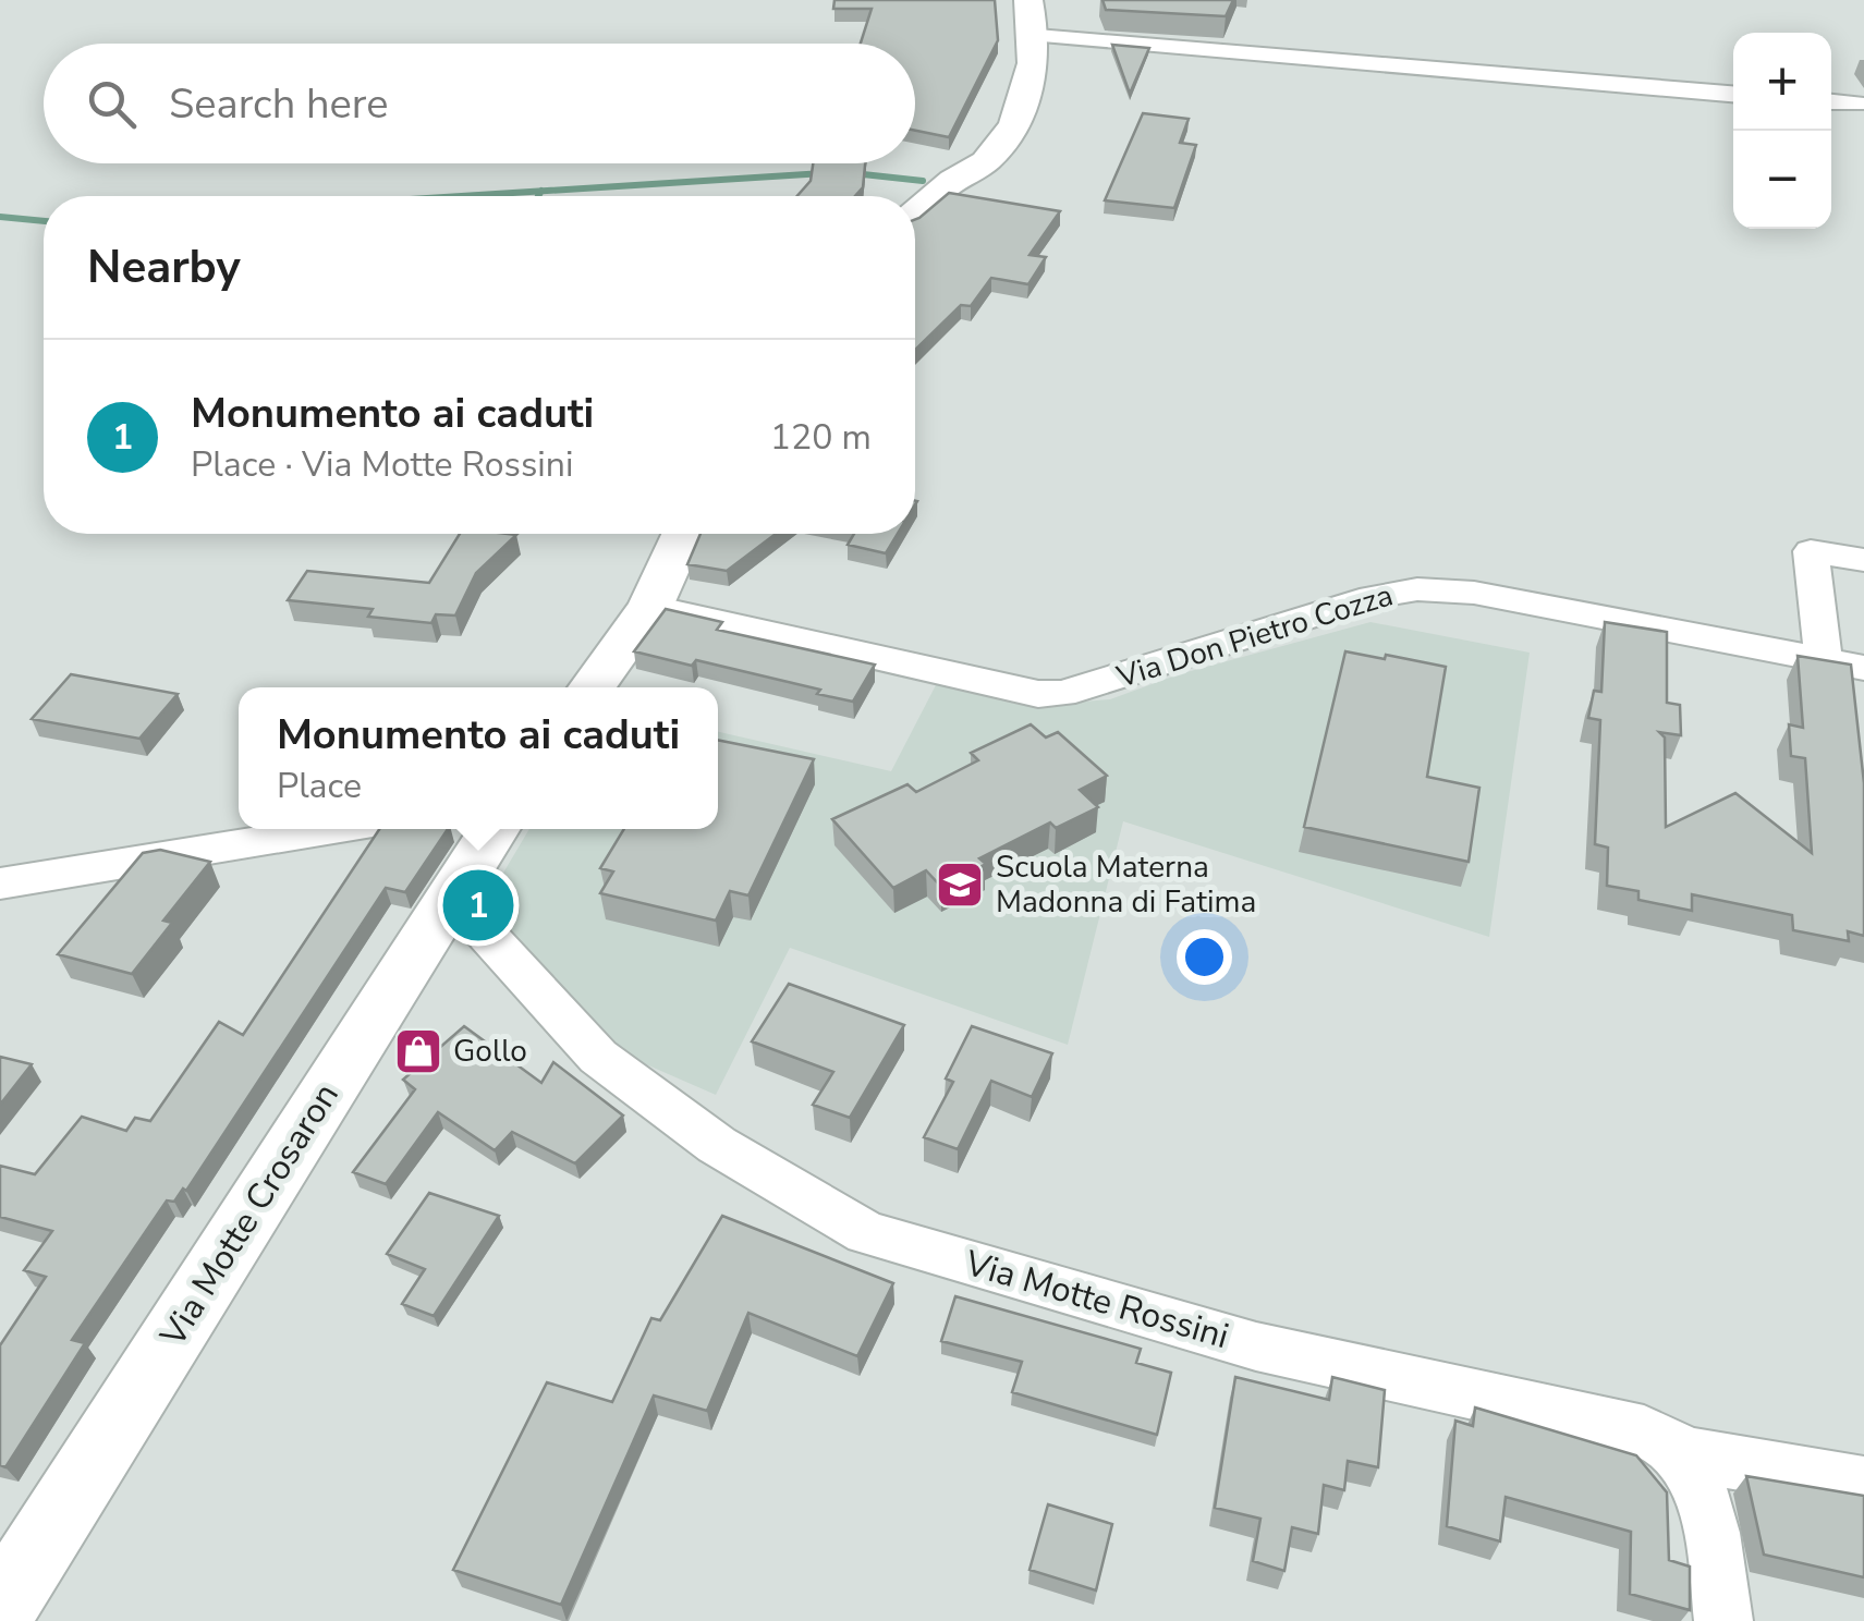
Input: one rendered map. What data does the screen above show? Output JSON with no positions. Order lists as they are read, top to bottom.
{
  "streets": {
    "street": ["Via Don Pietro Cozza", "Via Motte Crosaron", "Via Motte Rossini"]
  },
  "crossings": [
    ["Via Motte Crosaron", "Via Motte Rossini"]
  ],
  "places": {
    "school or university": ["Scuola Materna Madonna di Fatima"],
    "shop": ["Gollo"]
  },
  "page": {
    "map_buttons": ["+", "−"],
    "search": "Search here",
    "heading": "Nearby",
    "list": [
      {
        "mark": "1",
        "name": "Monumento ai caduti",
        "note": "Place · Via Motte Rossini",
        "value": "120 m"
      }
    ],
    "popup": ["Monumento ai caduti", "Place"],
    "pins": "1"
  }
}
